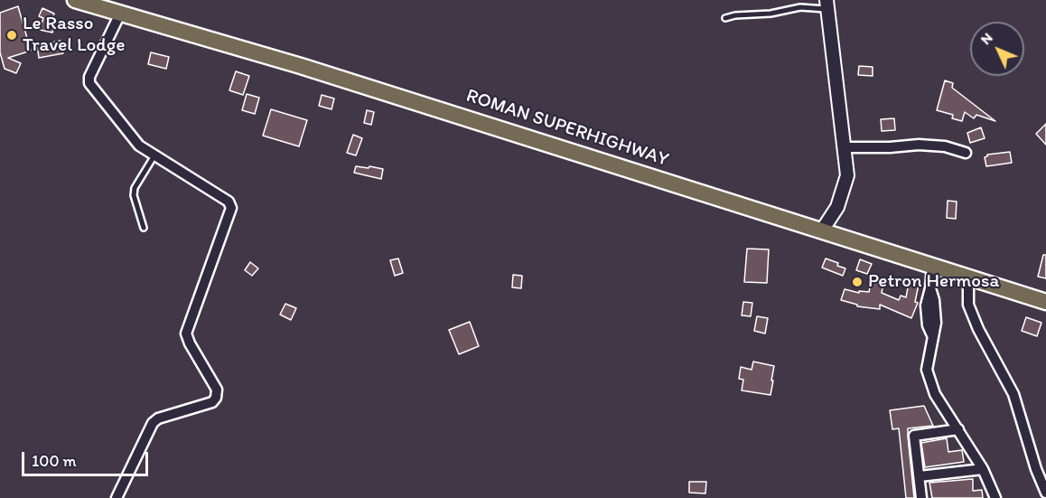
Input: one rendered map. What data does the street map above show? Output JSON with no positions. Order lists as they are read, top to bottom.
{
  "streets": {
    "main road": ["ROMAN SUPERHIGHWAY"]
  },
  "places": ["Le Rasso Travel Lodge", "Petron Hermosa"],
  "scale_bar": "100 m",
  "north": "top left"
}
